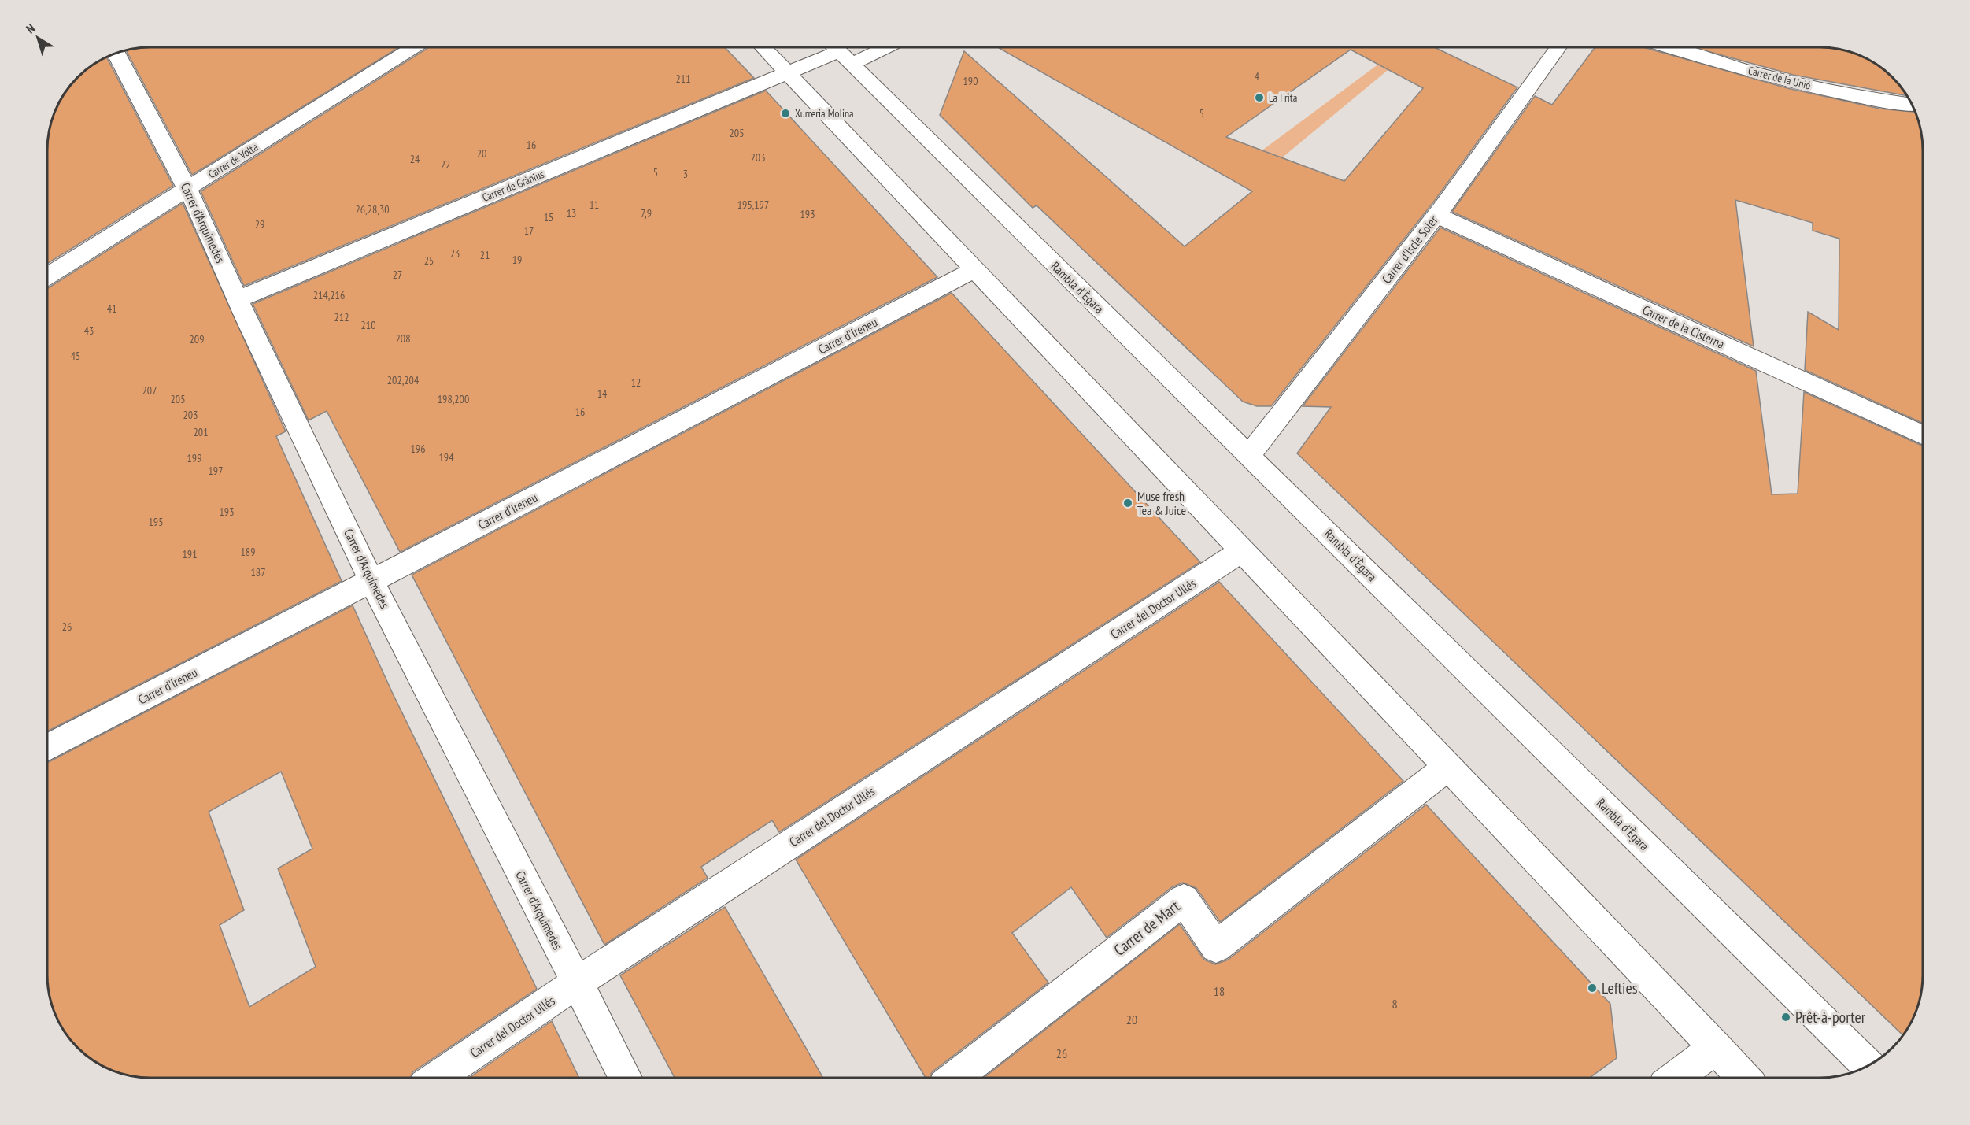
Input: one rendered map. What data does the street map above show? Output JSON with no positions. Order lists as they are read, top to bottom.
{
  "streets": {
    "street": [
      "Carrer de la Unió",
      "Carrer de Volta",
      "Carrer de Grànius",
      "Carrer d'Arquímedes",
      "Carrer d'Iscle Soler",
      "Rambla d'Ègara",
      "Carrer de la Cisterna",
      "Carrer d'Ireneu",
      "Carrer del Doctor Ullés",
      "Carrer de Mart"
    ]
  },
  "crossings": [
    ["Carrer de Volta", "Carrer d'Arquímedes"],
    ["Carrer de Grànius", "Carrer d'Arquímedes"],
    ["Carrer de Grànius", "Rambla d'Ègara"],
    ["Carrer d'Arquímedes", "Carrer d'Ireneu"],
    ["Carrer d'Arquímedes", "Carrer del Doctor Ullés"],
    ["Carrer d'Iscle Soler", "Rambla d'Ègara"],
    ["Carrer d'Iscle Soler", "Carrer de la Cisterna"]
  ],
  "places": [
    "La Frita",
    "Xurreria Molina",
    "Muse fresh Tea & Juice",
    "Lefties",
    "Prêt-à-porter"
  ],
  "house_numbers": [
    "4",
    "211",
    "190",
    "5",
    "205",
    "16",
    "20",
    "203",
    "24",
    "22",
    "5",
    "3",
    "11",
    "195,197",
    "26,28,30",
    "13",
    "7,9",
    "193",
    "15",
    "29",
    "17",
    "23",
    "21",
    "19",
    "25",
    "27",
    "214,216",
    "41",
    "212",
    "210",
    "43",
    "208",
    "209",
    "45",
    "202,204",
    "12",
    "207",
    "14",
    "205",
    "198,200",
    "16",
    "203",
    "201",
    "196",
    "194",
    "199",
    "197",
    "193",
    "195",
    "189",
    "191",
    "187",
    "26",
    "18",
    "8",
    "20",
    "26"
  ],
  "north": "top left"
}
